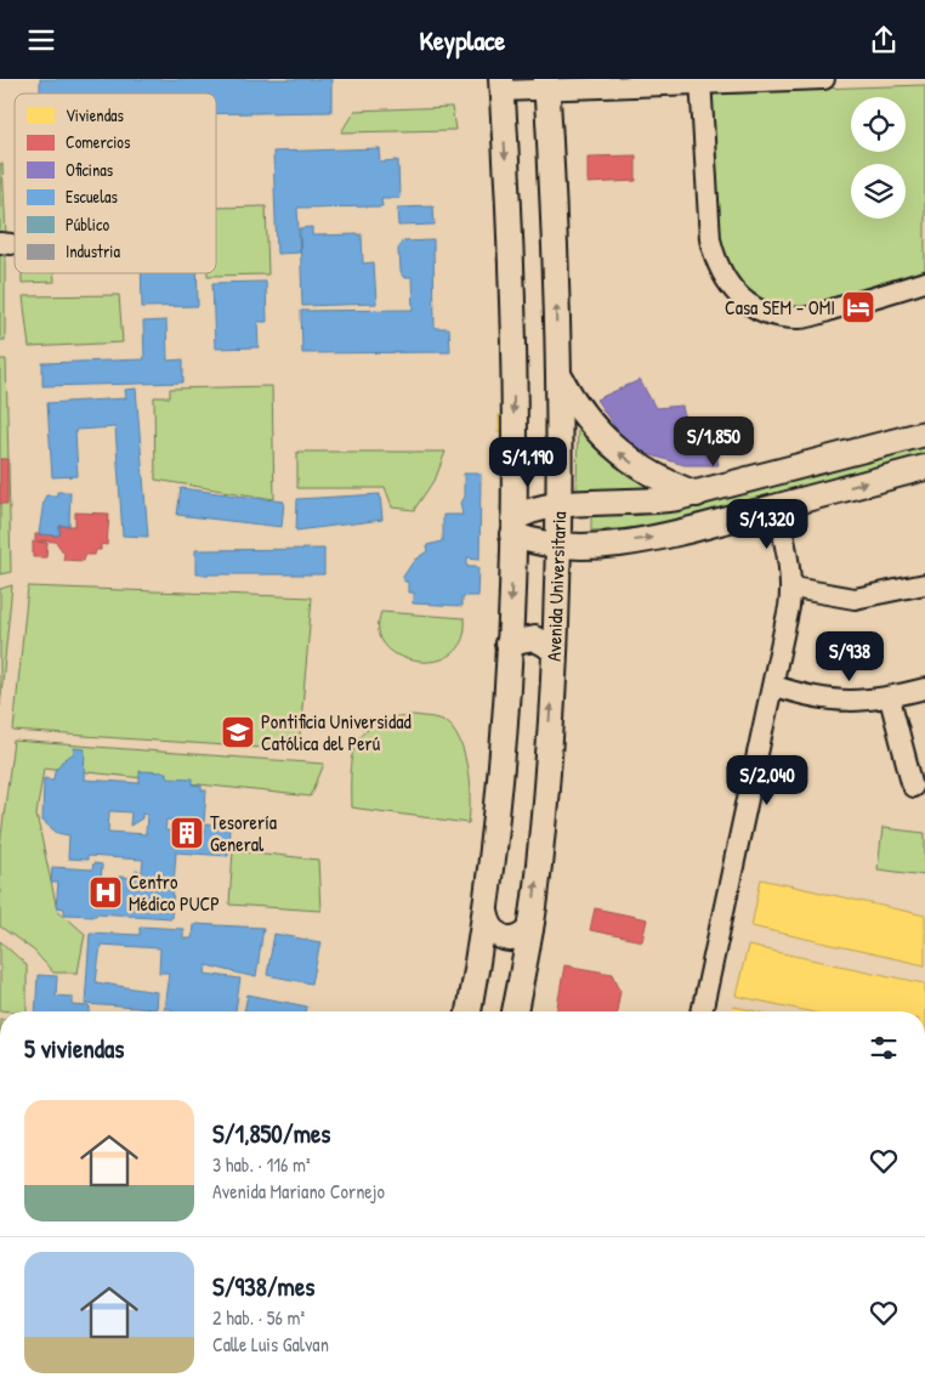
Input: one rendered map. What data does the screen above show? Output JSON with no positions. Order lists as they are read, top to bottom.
{
  "streets": {
    "main road": ["Avenida Universitaria"]
  },
  "places": {
    "hotel": ["Casa SEM - OMI"],
    "school or university": ["Pontificia Universidad Católica del Perú"],
    "building": ["Tesorería General"],
    "hospital": ["Centro Médico PUCP"]
  },
  "legend": [
    "Viviendas",
    "Comercios",
    "Oficinas",
    "Escuelas",
    "Público",
    "Industria"
  ],
  "page": {
    "header": "Keyplace",
    "price": [
      "S/1,850",
      "S/1,190",
      "S/1,320",
      "S/938",
      "S/2,040"
    ],
    "heading": "5 viviendas",
    "list": [
      {
        "name": "S/1,850/mes",
        "note": "3 hab. · 116 m² · Avenida Mariano Cornejo"
      },
      {
        "name": "S/938/mes",
        "note": "2 hab. · 56 m² · Calle Luis Galvan"
      }
    ]
  }
}
